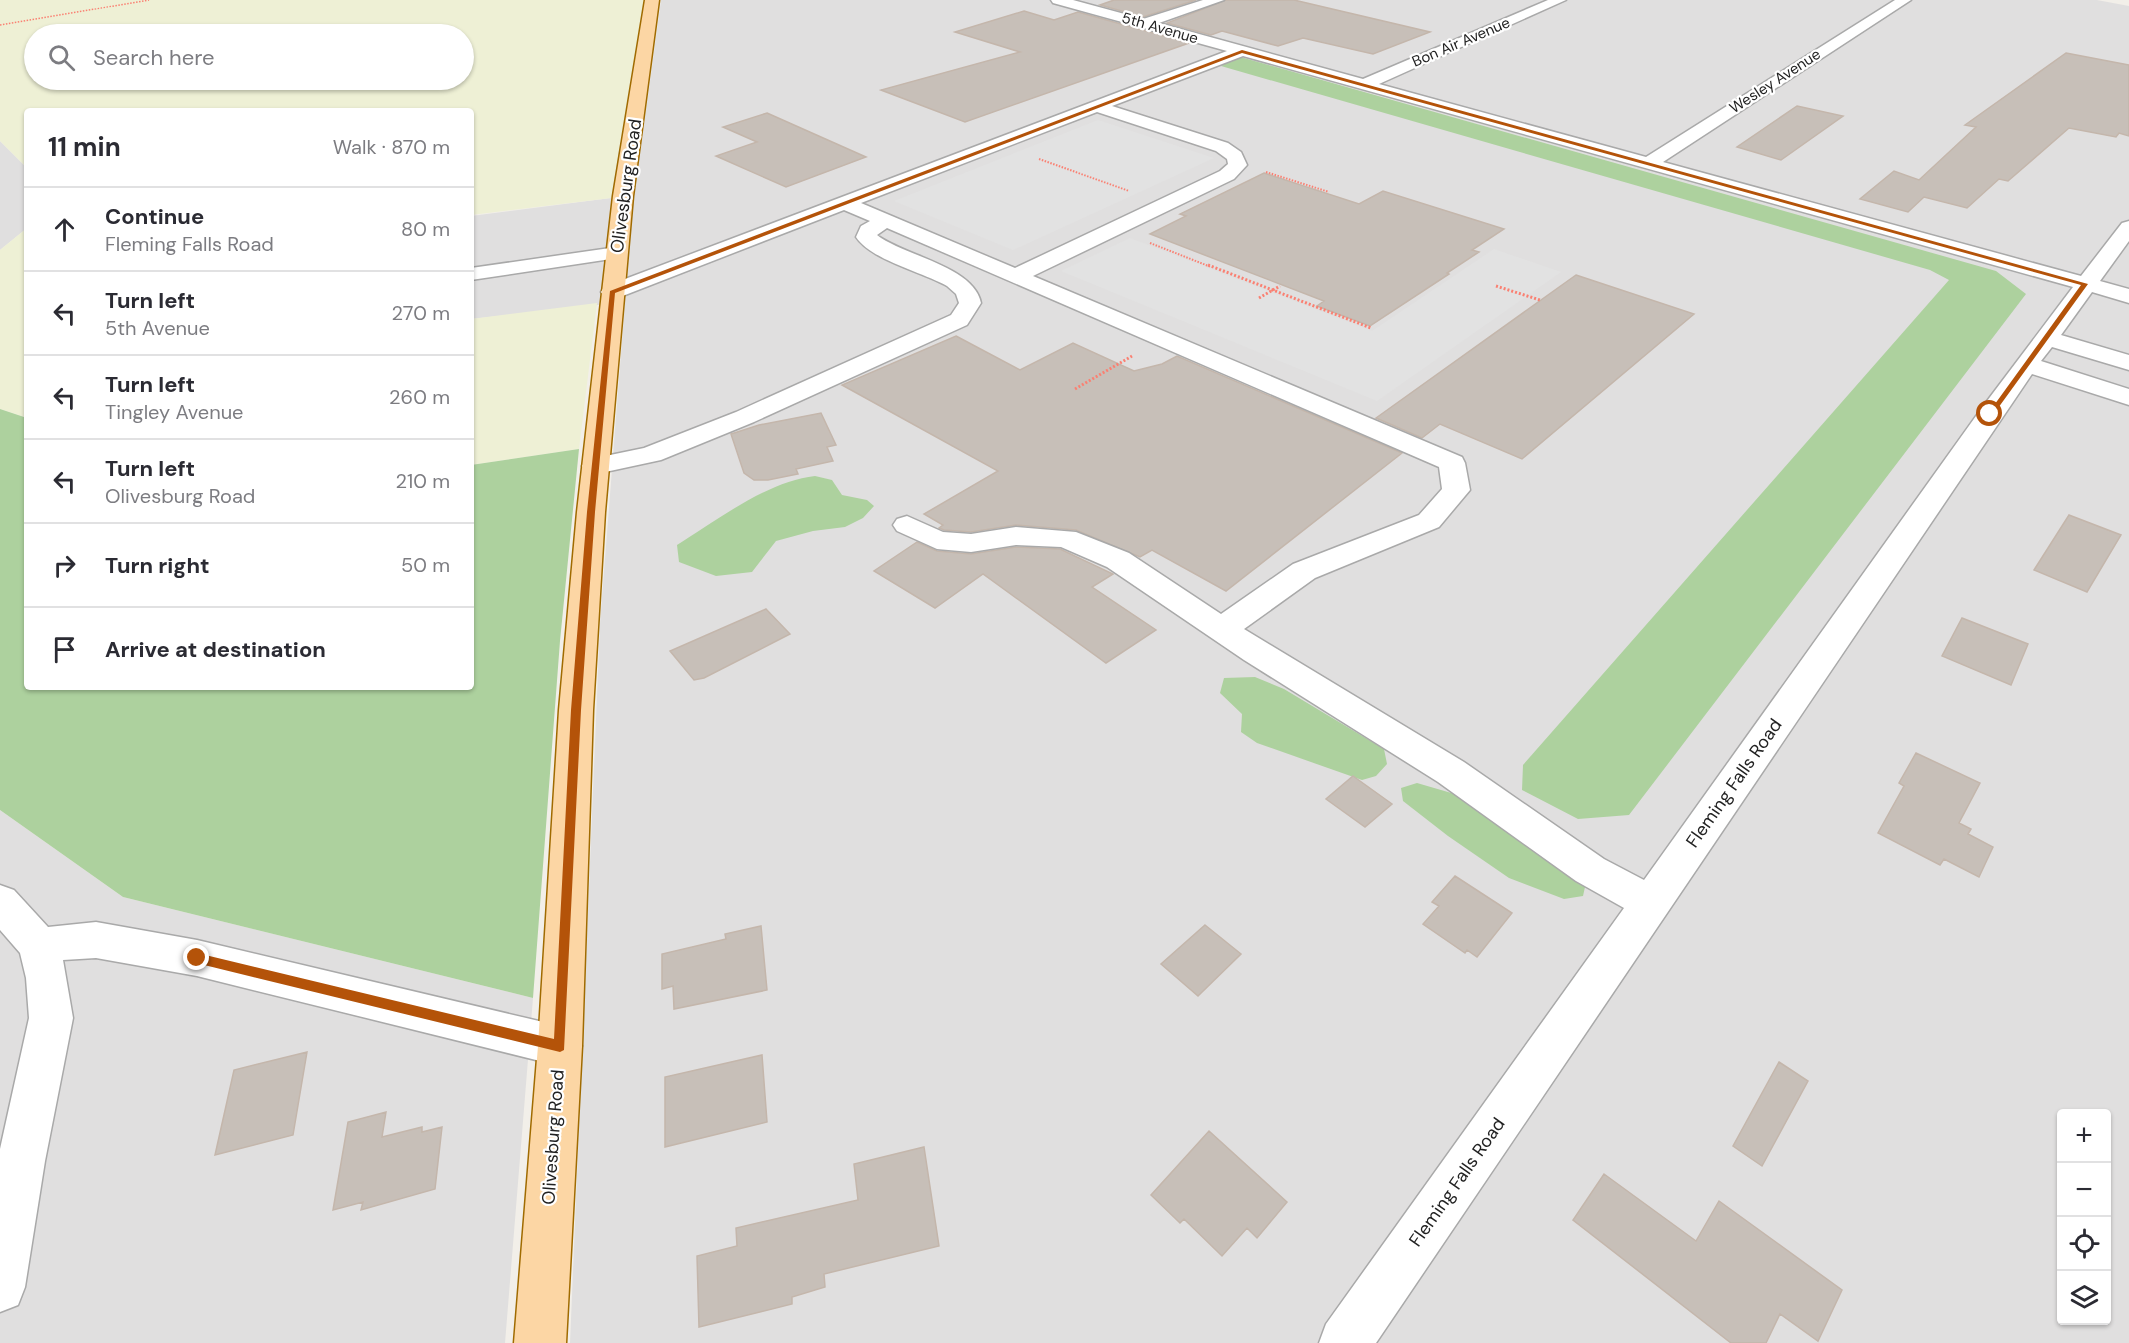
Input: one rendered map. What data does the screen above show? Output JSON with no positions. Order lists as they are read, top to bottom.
{
  "streets": {
    "main road": ["Olivesburg Road"],
    "street": [
      "5th Avenue",
      "Bon Air Avenue",
      "Wesley Avenue",
      "Fleming Falls Road"
    ]
  },
  "crossings": [
    ["5th Avenue", "Bon Air Avenue"],
    ["5th Avenue", "Wesley Avenue"],
    ["5th Avenue", "Fleming Falls Road"]
  ],
  "page": {
    "search": "Search here",
    "heading": ["11 min", "Walk · 870 m"],
    "list": [
      ["Continue", "Fleming Falls Road", "80 m"],
      ["Turn left", "5th Avenue", "270 m"],
      ["Turn left", "Tingley Avenue", "260 m"],
      ["Turn left", "Olivesburg Road", "210 m"],
      ["Turn right", "50 m"],
      "Arrive at destination"
    ],
    "map_buttons": ["+", "−"]
  }
}
